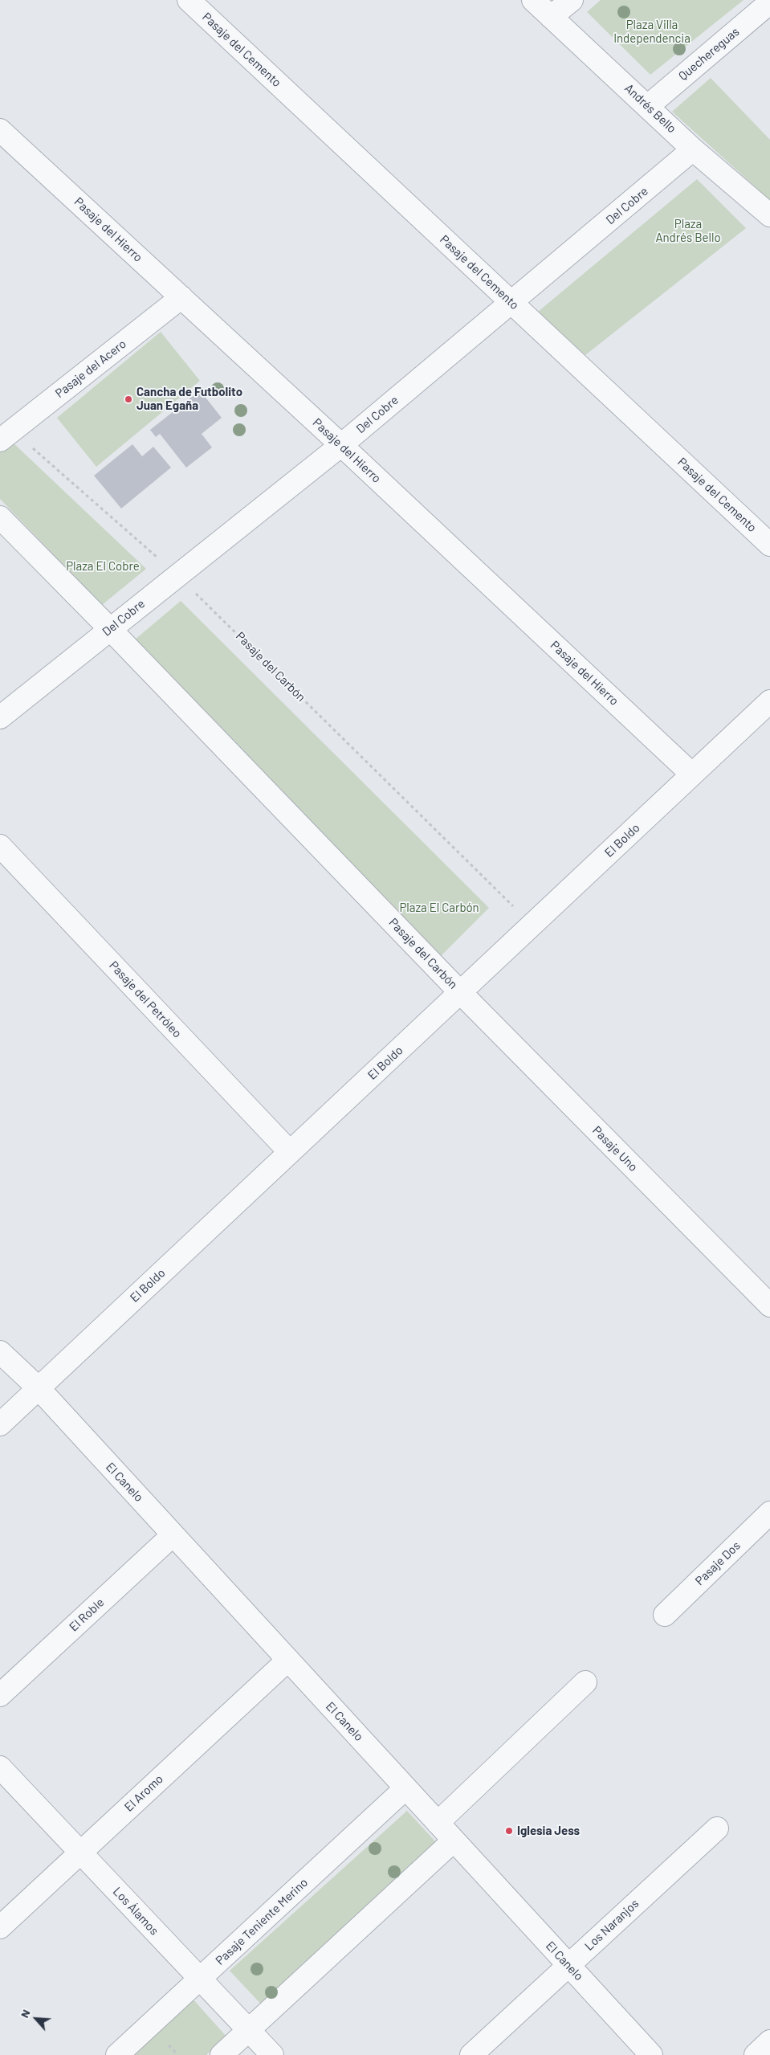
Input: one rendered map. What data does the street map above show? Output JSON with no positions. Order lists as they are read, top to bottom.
{
  "streets": {
    "street": [
      "Pasaje del Cemento",
      "Quechereguas",
      "Andrés Bello",
      "Del Cobre",
      "Pasaje del Hierro",
      "Pasaje del Acero",
      "Pasaje del Carbón",
      "El Boldo",
      "Pasaje del Petróleo",
      "Pasaje Uno",
      "El Canelo",
      "Pasaje Dos",
      "El Roble",
      "El Aromo",
      "Los Álamos",
      "Pasaje Teniente Merino",
      "Los Naranjos"
    ]
  },
  "crossings": [
    ["Pasaje del Cemento", "Del Cobre"],
    ["Quechereguas", "Andrés Bello"],
    ["Andrés Bello", "Del Cobre"],
    ["Del Cobre", "Pasaje del Hierro"],
    ["Del Cobre", "Pasaje del Carbón"],
    ["Pasaje del Hierro", "Pasaje del Acero"],
    ["Pasaje del Hierro", "El Boldo"],
    ["Pasaje del Acero", "Pasaje del Carbón"],
    ["Pasaje del Carbón", "El Boldo"],
    ["Pasaje del Carbón", "Pasaje Uno"],
    ["El Boldo", "Pasaje del Petróleo"],
    ["El Boldo", "Pasaje Uno"],
    ["El Boldo", "El Canelo"],
    ["El Canelo", "El Roble"],
    ["El Canelo", "El Aromo"],
    ["El Canelo", "Pasaje Teniente Merino"],
    ["El Canelo", "Los Naranjos"],
    ["El Aromo", "Los Álamos"],
    ["Los Álamos", "Pasaje Teniente Merino"]
  ],
  "parks": [
    "Plaza Villa Independencia",
    "Plaza Andrés Bello",
    "Plaza El Cobre",
    "Plaza El Carbón"
  ],
  "places": ["Cancha de Futbolito Juan Egaña", "Iglesia Jess"],
  "north": "top left"
}
